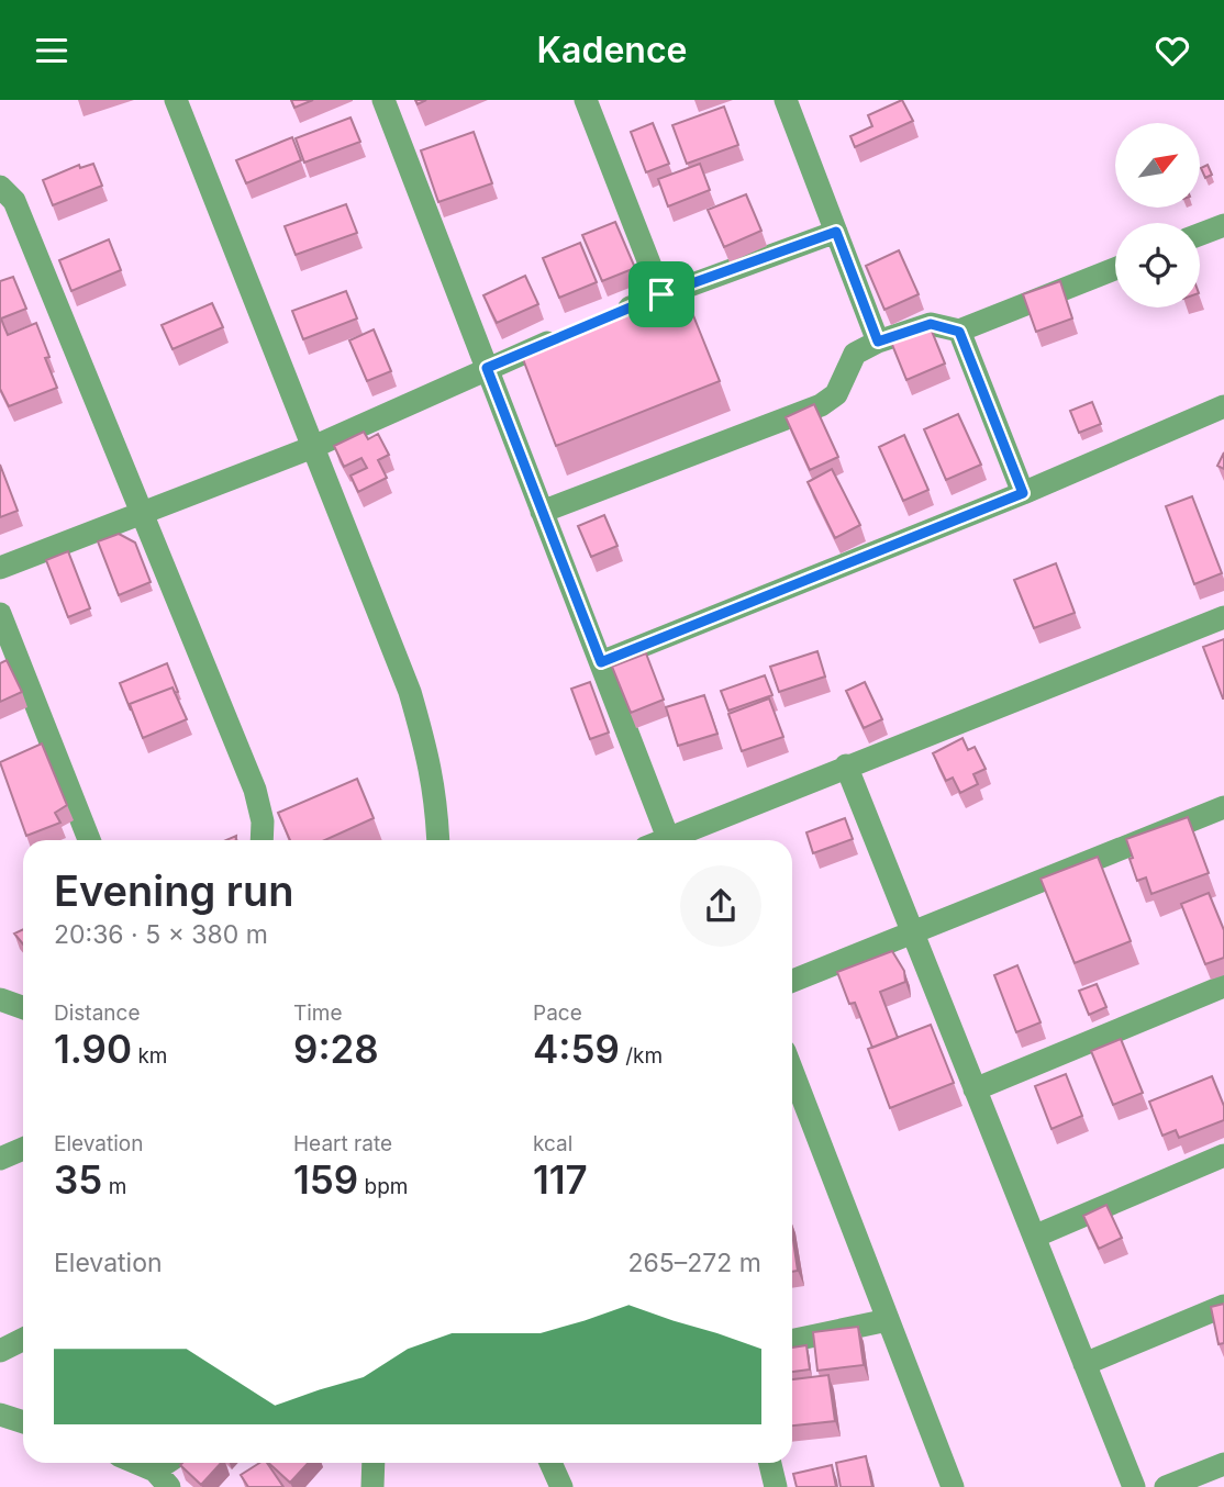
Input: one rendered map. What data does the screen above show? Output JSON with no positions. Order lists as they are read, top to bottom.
{
  "north": "top right",
  "page": {
    "header": "Kadence",
    "heading": ["Evening run", "20:36 · 5 × 380 m"],
    "stats": [
      ["Distance", "1.90 km"],
      ["Time", "9:28"],
      ["Pace", "4:59 /km"],
      ["Elevation", "35 m"],
      ["Heart rate", "159 bpm"],
      ["kcal", "117"]
    ],
    "chart": ["Elevation", "265–272 m"]
  }
}
